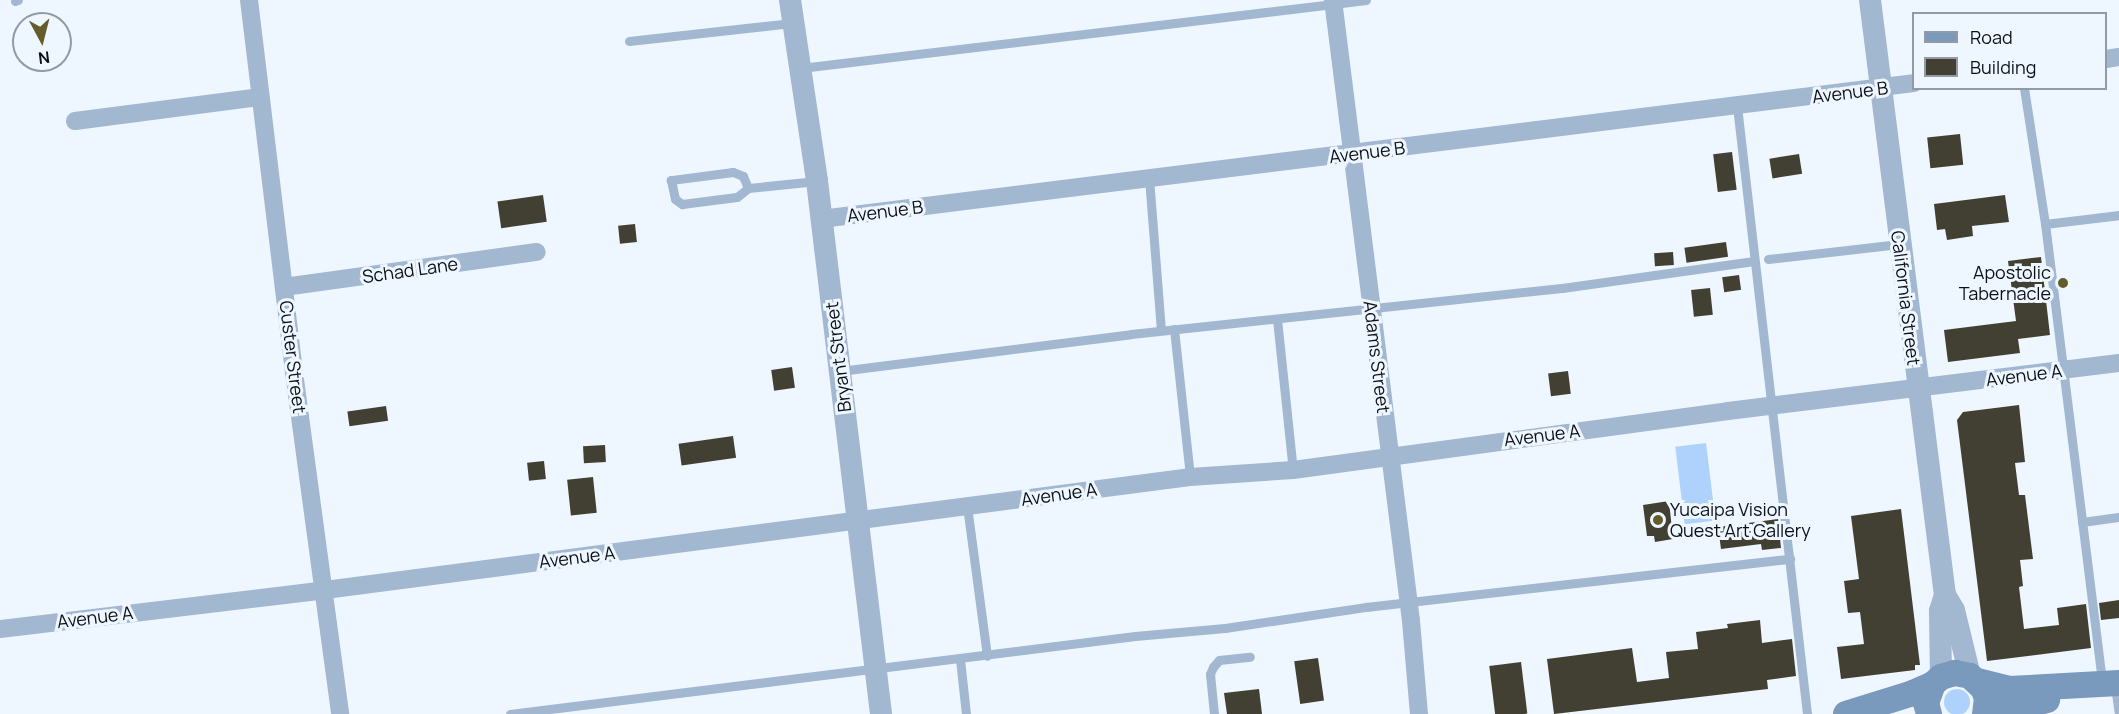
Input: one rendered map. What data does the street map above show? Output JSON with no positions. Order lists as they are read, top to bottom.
{
  "streets": {
    "street": [
      "Avenue B",
      "Schad Lane",
      "California Street",
      "Custer Street",
      "Bryant Street",
      "Adams Street",
      "Avenue A"
    ]
  },
  "crossings": [
    ["Avenue B", "California Street"],
    ["Avenue B", "Bryant Street"],
    ["Avenue B", "Adams Street"],
    ["Schad Lane", "Custer Street"],
    ["California Street", "Avenue A"],
    ["Custer Street", "Avenue A"],
    ["Bryant Street", "Avenue A"],
    ["Adams Street", "Avenue A"]
  ],
  "places": ["Apostolic Tabernacle", "Yucaipa Vision Quest Art Gallery"],
  "legend": ["Road", "Building"],
  "north": "bottom"
}
